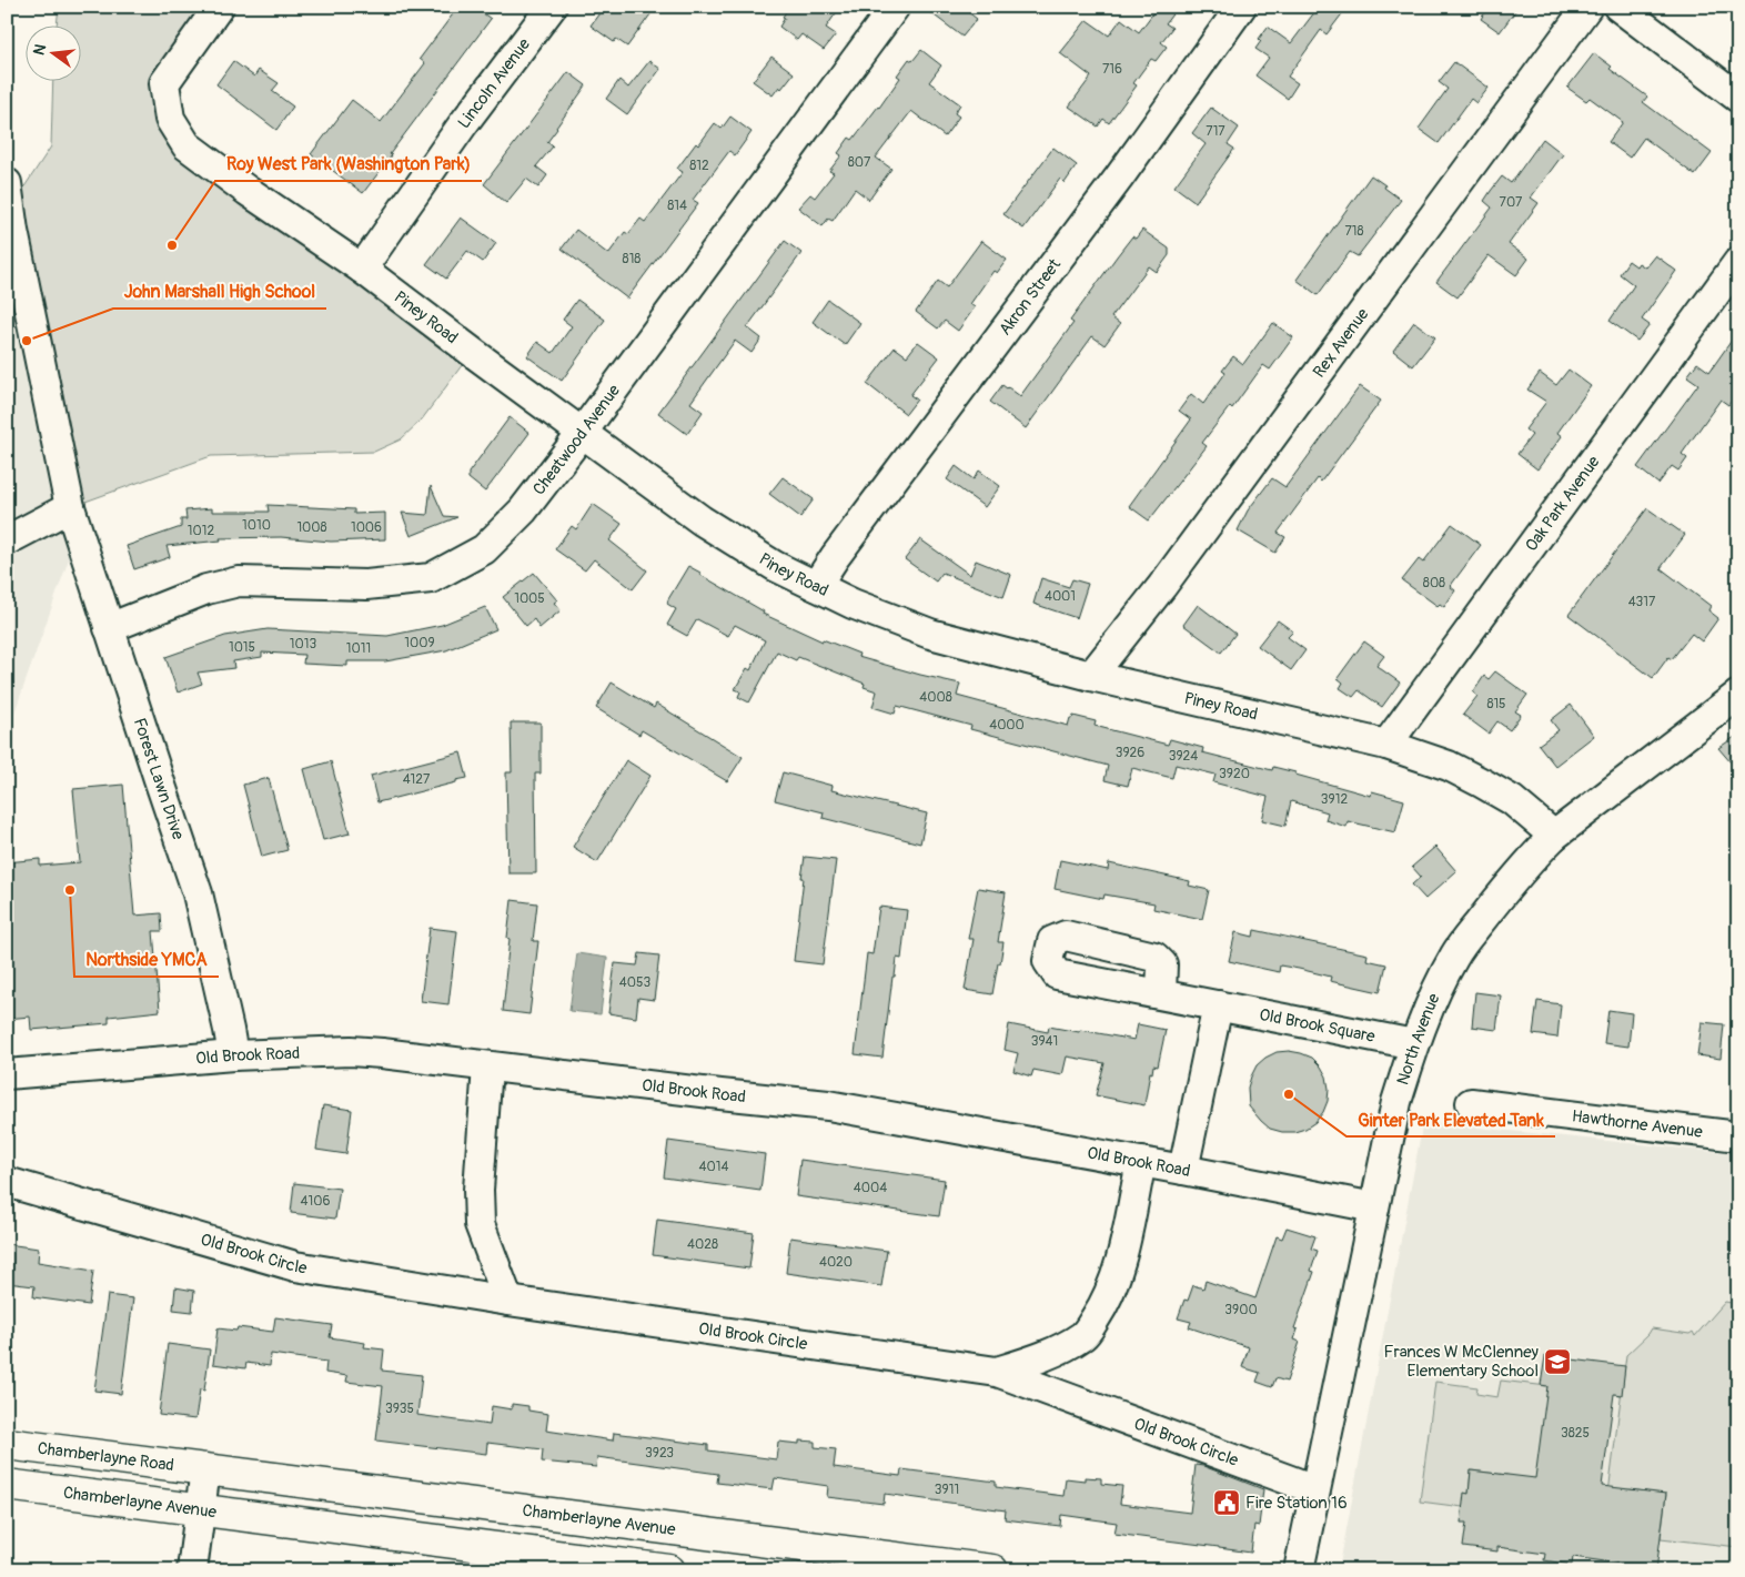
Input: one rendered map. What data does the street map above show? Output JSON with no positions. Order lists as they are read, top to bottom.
{
  "streets": {
    "main road": ["Chamberlayne Road", "Chamberlayne Avenue"],
    "street": [
      "Lincoln Avenue",
      "Akron Street",
      "Piney Road",
      "Rex Avenue",
      "Cheatwood Avenue",
      "Oak Park Avenue",
      "Forest Lawn Drive",
      "Old Brook Square",
      "North Avenue",
      "Old Brook Road",
      "Hawthorne Avenue",
      "Old Brook Circle"
    ]
  },
  "crossings": [
    ["Lincoln Avenue", "Piney Road"],
    ["Akron Street", "Piney Road"],
    ["Piney Road", "Rex Avenue"],
    ["Piney Road", "Cheatwood Avenue"],
    ["Piney Road", "Oak Park Avenue"],
    ["Piney Road", "North Avenue"],
    ["Cheatwood Avenue", "Forest Lawn Drive"],
    ["Forest Lawn Drive", "Old Brook Road"],
    ["Old Brook Square", "North Avenue"],
    ["North Avenue", "Old Brook Road"],
    ["North Avenue", "Old Brook Circle"],
    ["Old Brook Road", "Old Brook Circle"],
    ["Chamberlayne Road", "Chamberlayne Avenue"]
  ],
  "places": {
    "other": [
      "Roy West Park (Washington Park)",
      "John Marshall High School",
      "Northside YMCA",
      "Ginter Park Elevated Tank"
    ],
    "school or university": ["Frances W McClenney Elementary School"],
    "public building": ["Fire Station 16"]
  },
  "house_numbers": [
    "716",
    "717",
    "807",
    "812",
    "707",
    "814",
    "718",
    "818",
    "1010",
    "1008",
    "1006",
    "1012",
    "808",
    "4001",
    "1005",
    "4317",
    "1009",
    "1013",
    "1015",
    "1011",
    "4008",
    "815",
    "4000",
    "3926",
    "3924",
    "3920",
    "4127",
    "3912",
    "4053",
    "3941",
    "4014",
    "4004",
    "4106",
    "4028",
    "4020",
    "3900",
    "3935",
    "3825",
    "3923",
    "3911"
  ],
  "north": "left"
}
